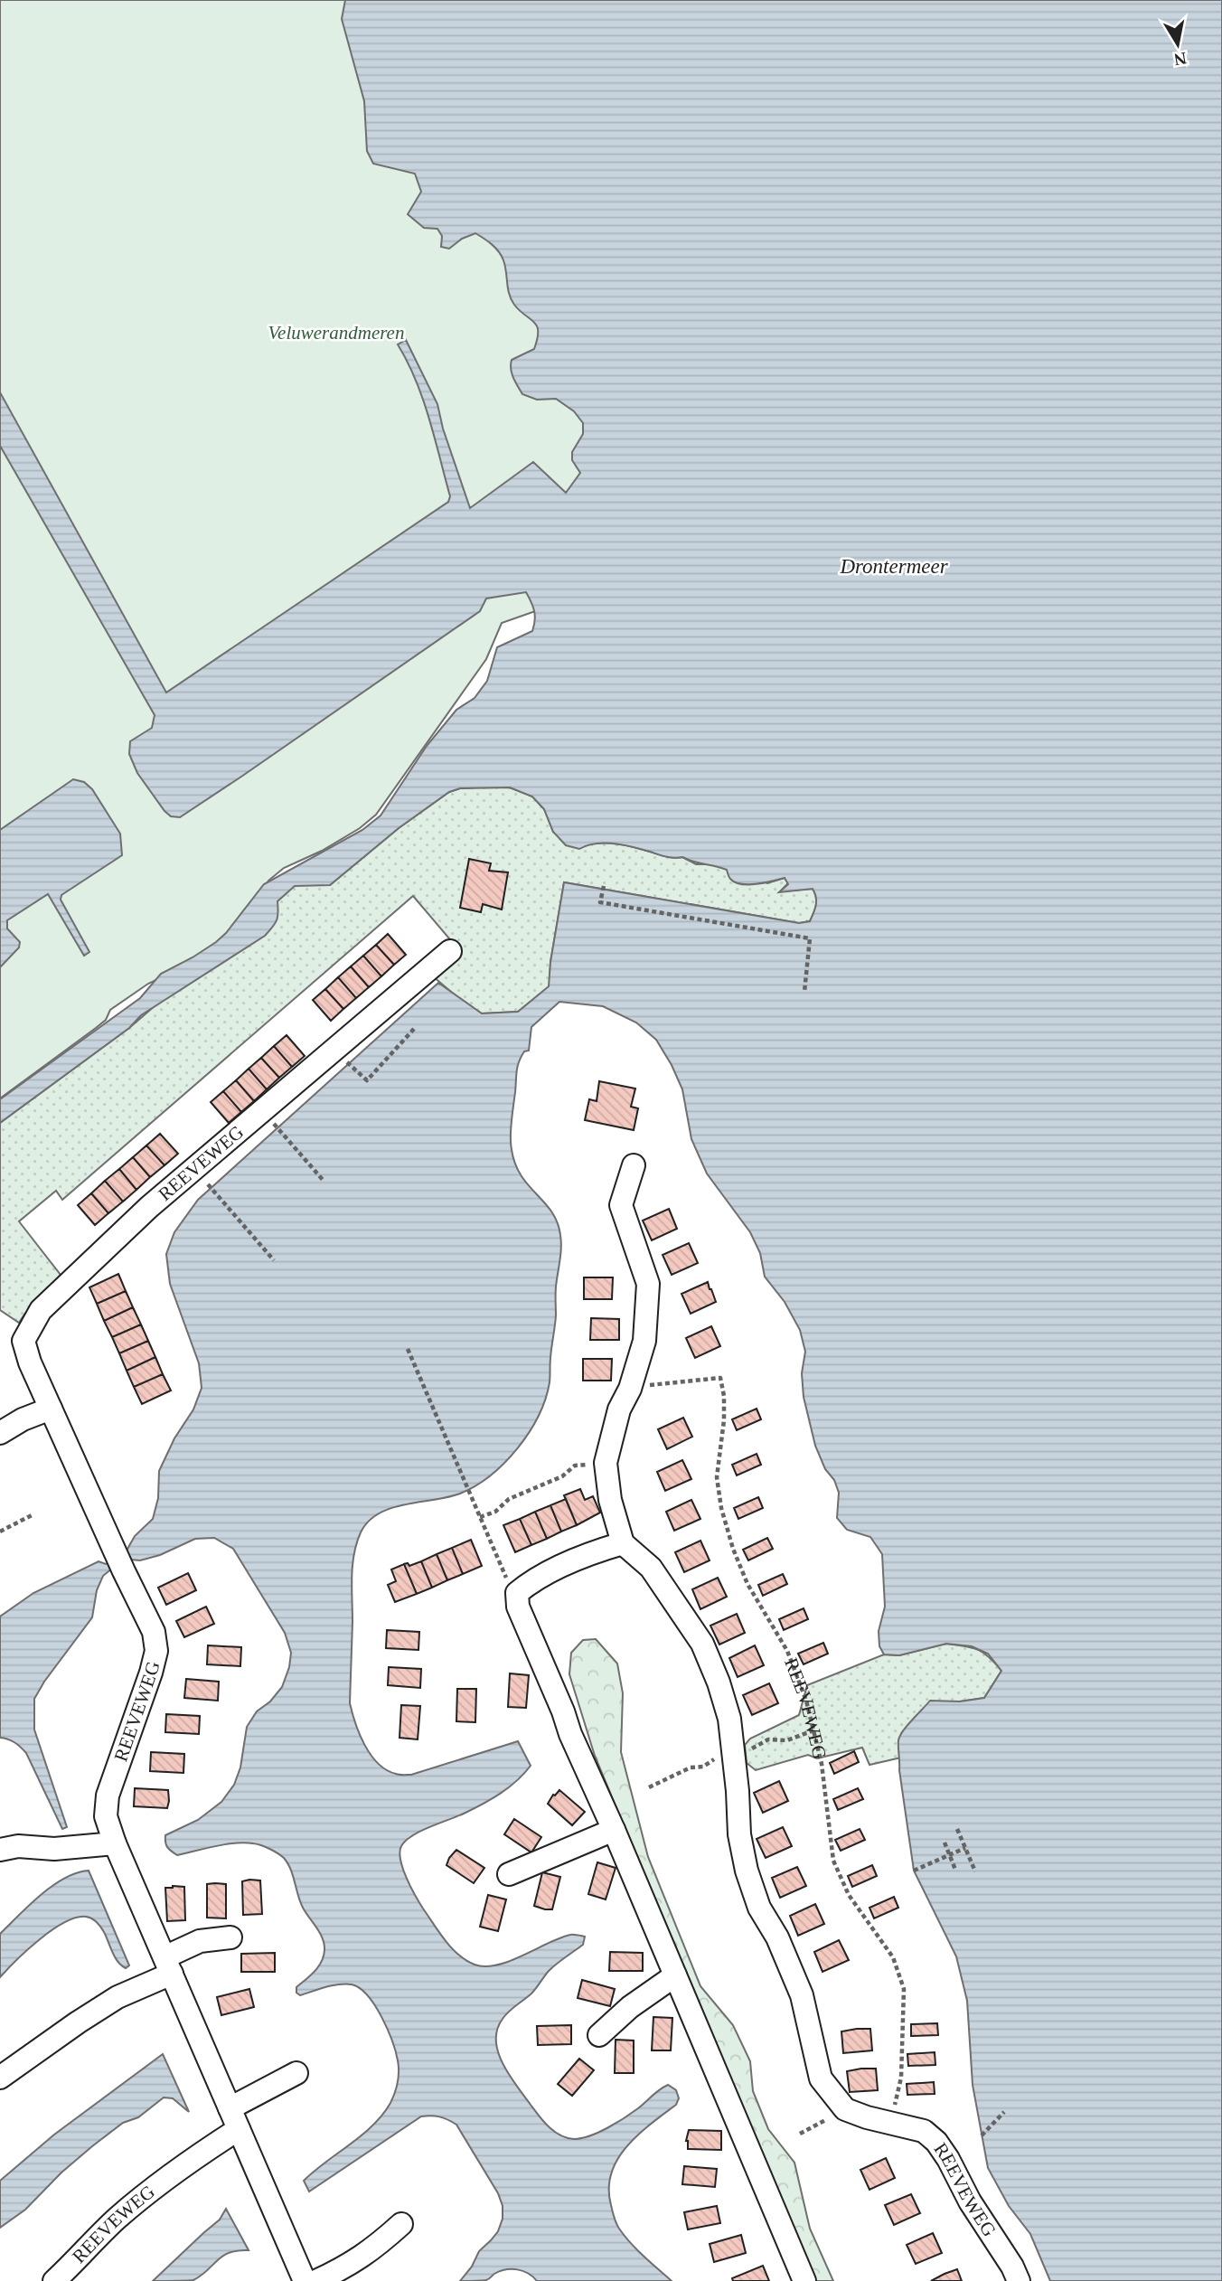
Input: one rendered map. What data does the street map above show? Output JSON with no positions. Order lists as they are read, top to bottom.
{
  "streets": {
    "lane": ["REEVEWEG"]
  },
  "water": ["Drontermeer"],
  "parks": ["Veluwerandmeren"],
  "north": "bottom"
}
